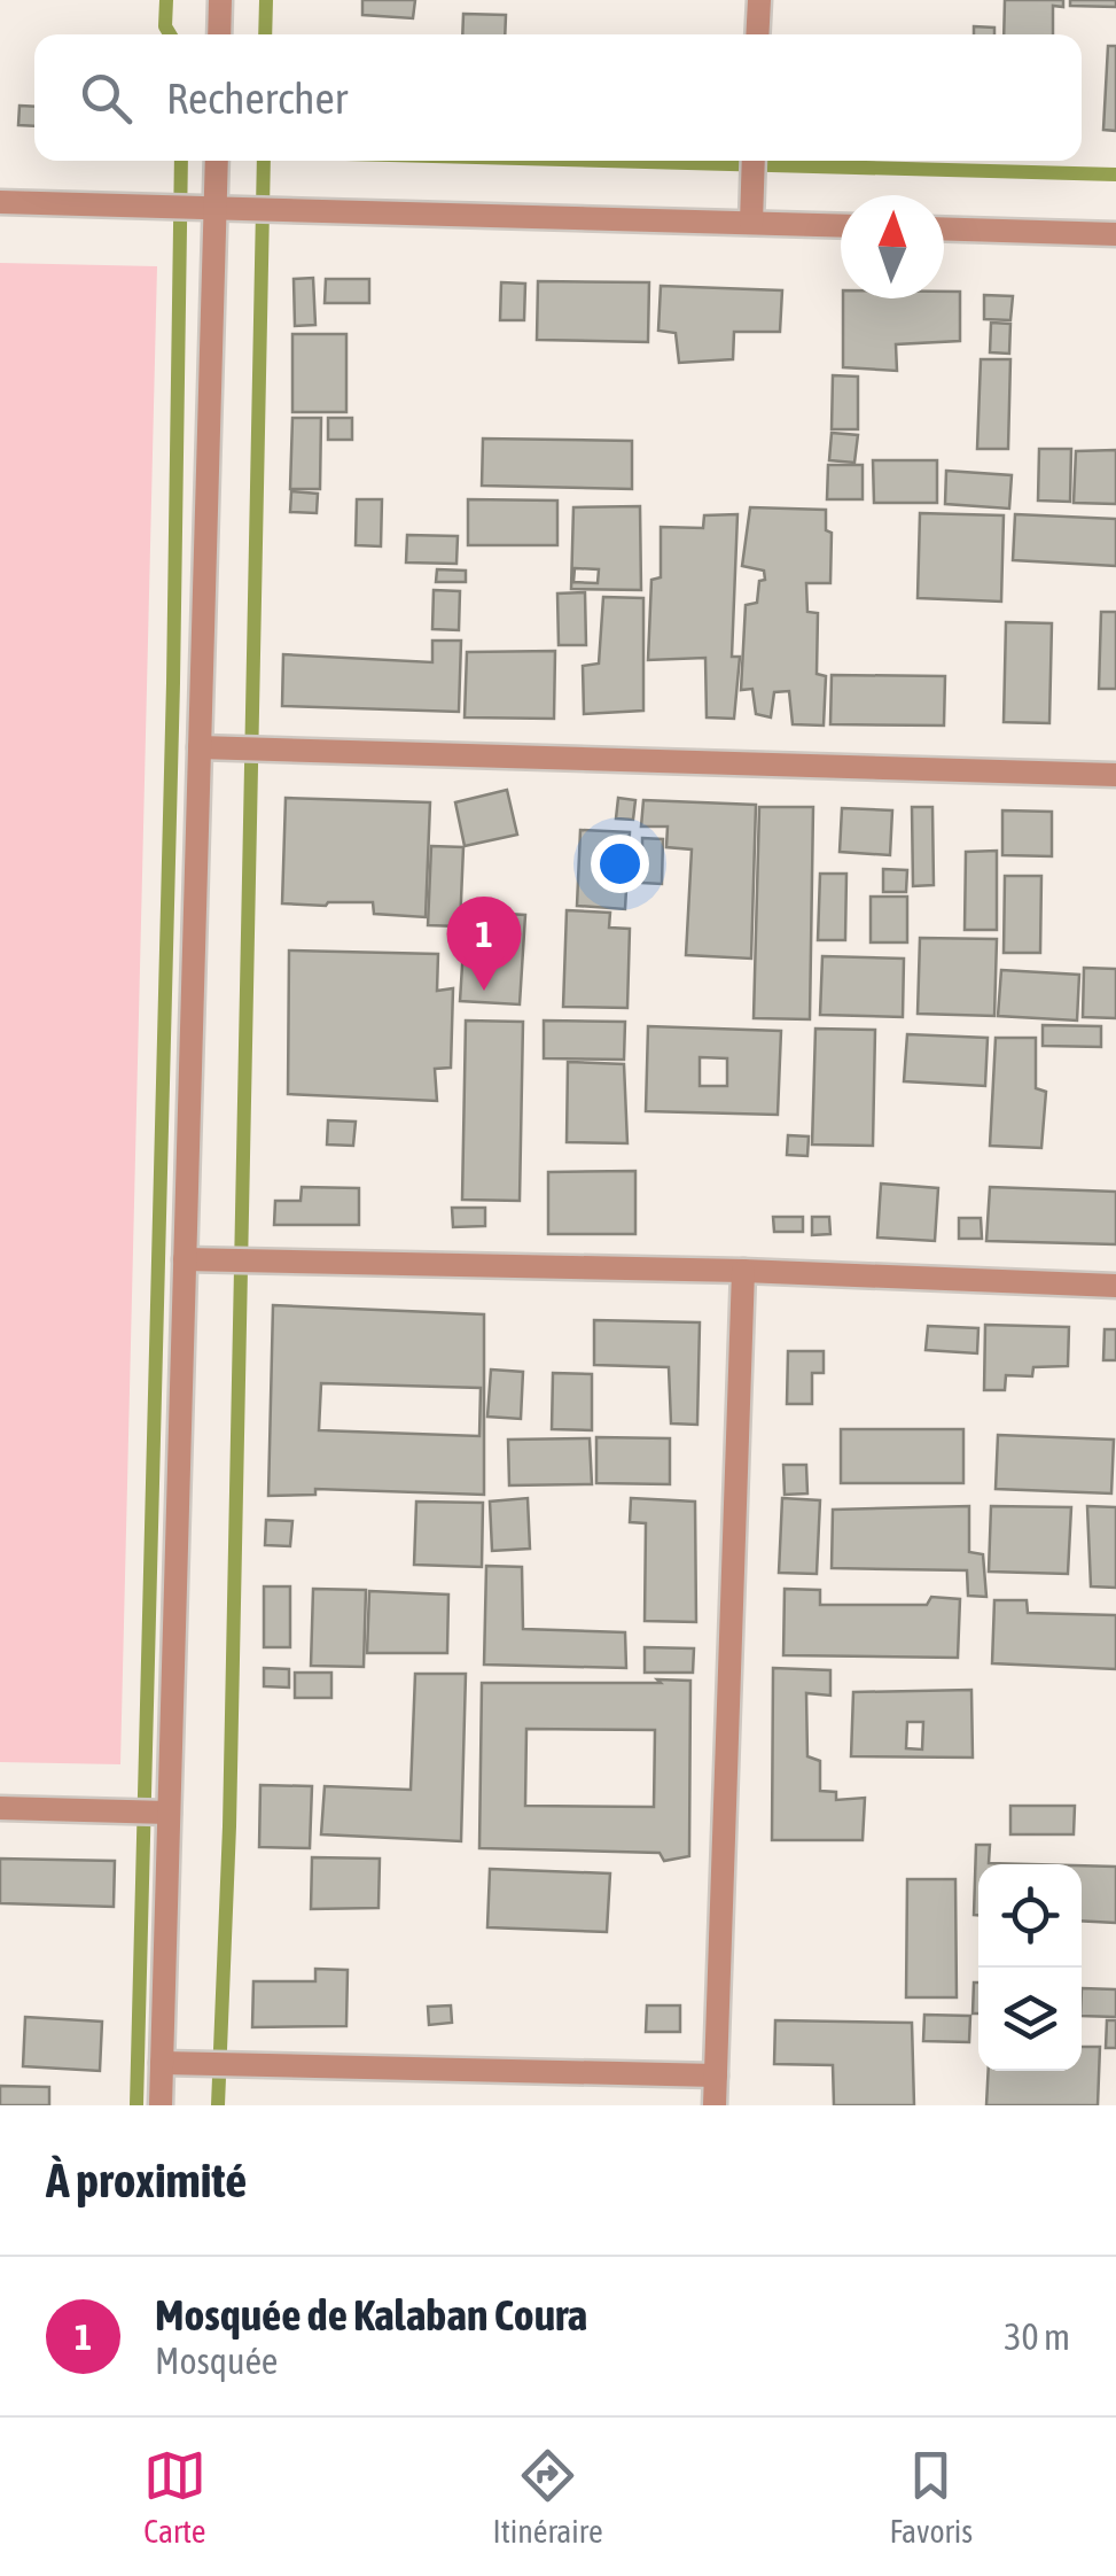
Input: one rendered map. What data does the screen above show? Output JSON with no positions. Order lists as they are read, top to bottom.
{
  "north": "top",
  "page": {
    "search": "Rechercher",
    "pins": "1",
    "heading": "À proximité",
    "list": [
      {
        "mark": "1",
        "name": "Mosquée de Kalaban Coura",
        "note": "Mosquée",
        "value": "30 m"
      }
    ],
    "nav": ["Carte", "Itinéraire", "Favoris"]
  }
}
